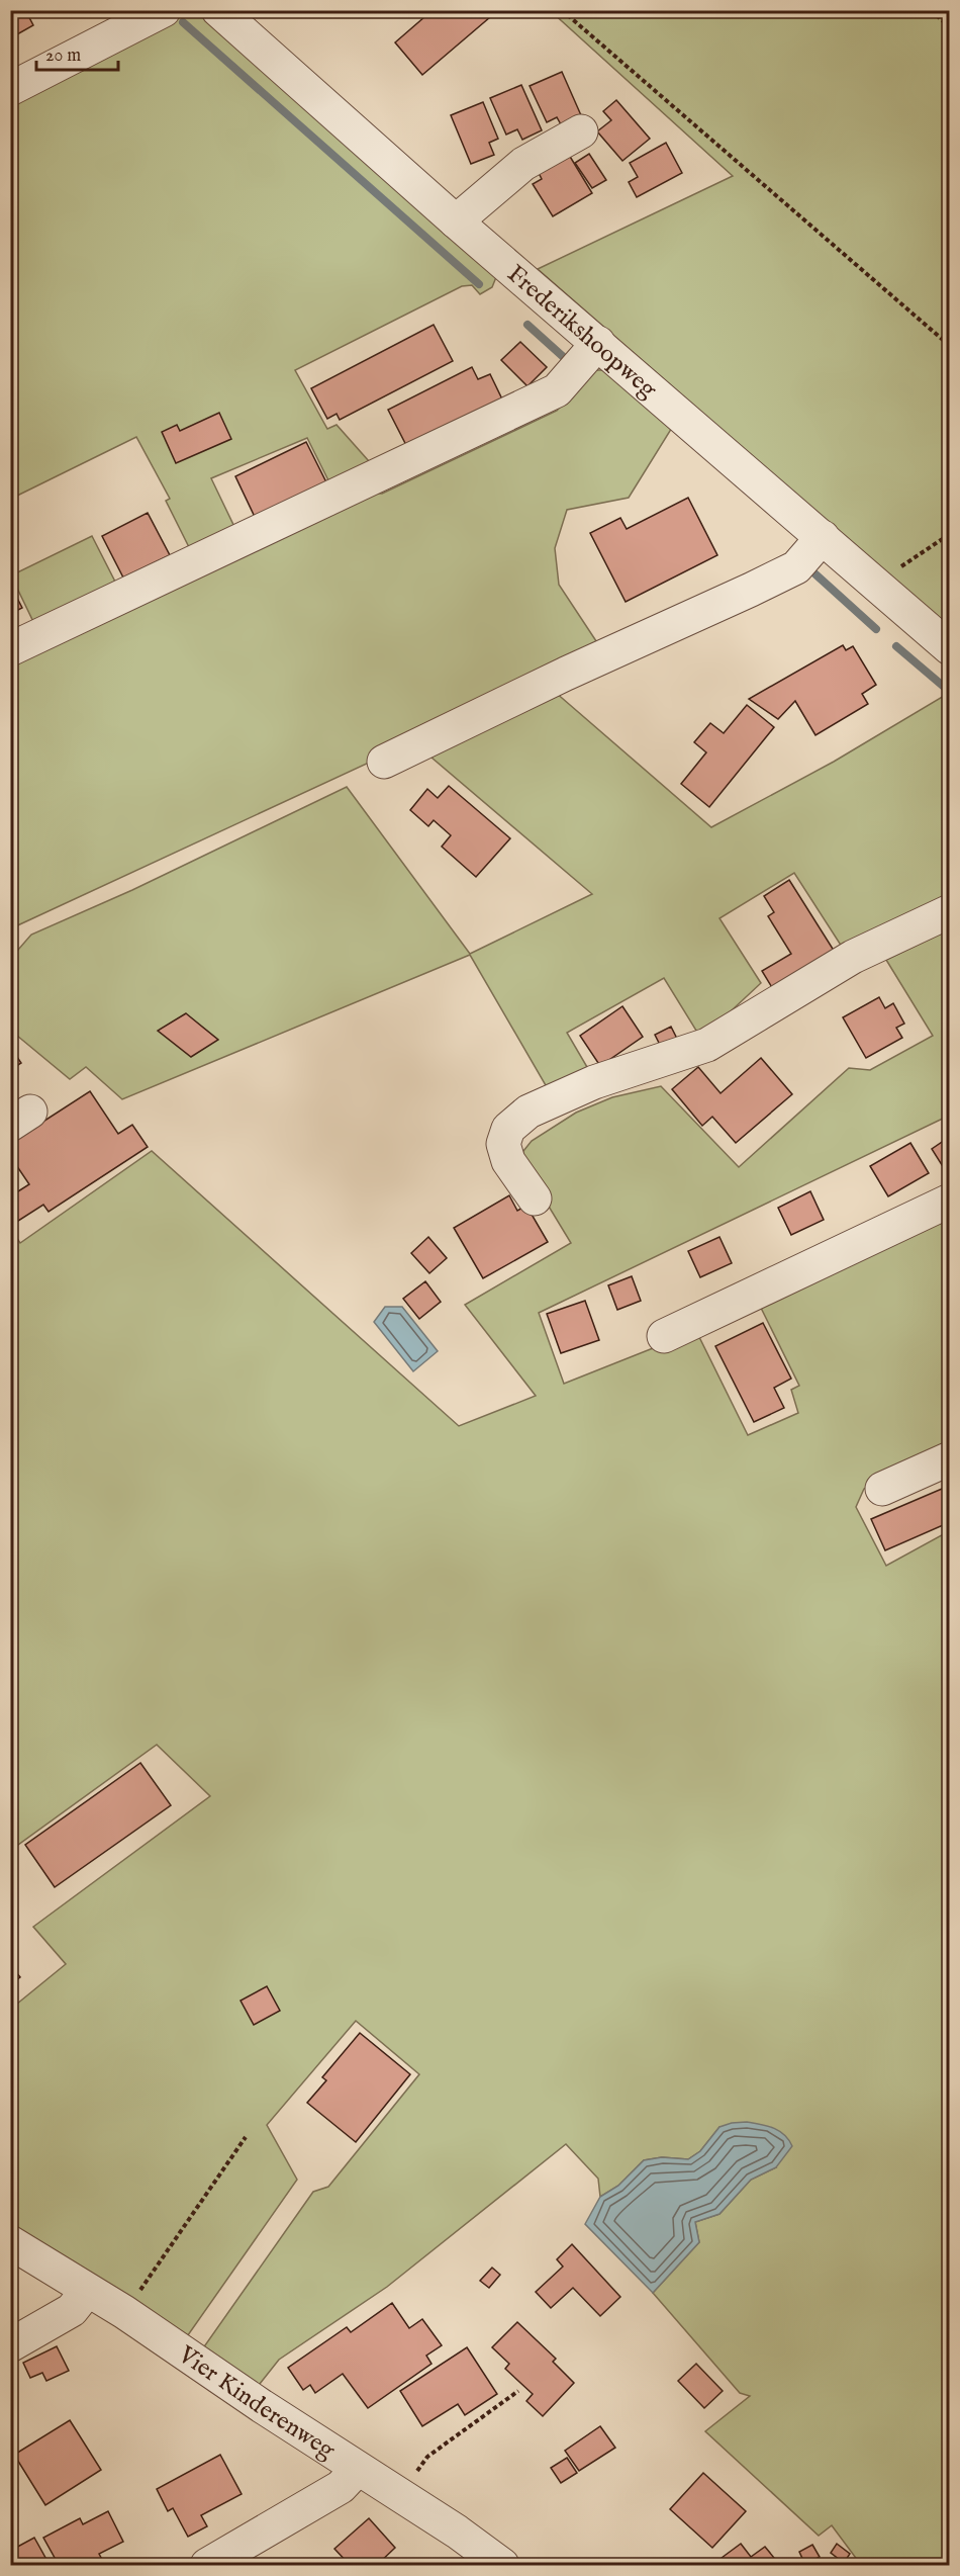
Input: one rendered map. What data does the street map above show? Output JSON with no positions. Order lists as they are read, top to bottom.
{
  "streets": {
    "street": ["Frederikshoopweg", "Vier Kinderenweg"]
  },
  "scale_bar": "20 m"
}
